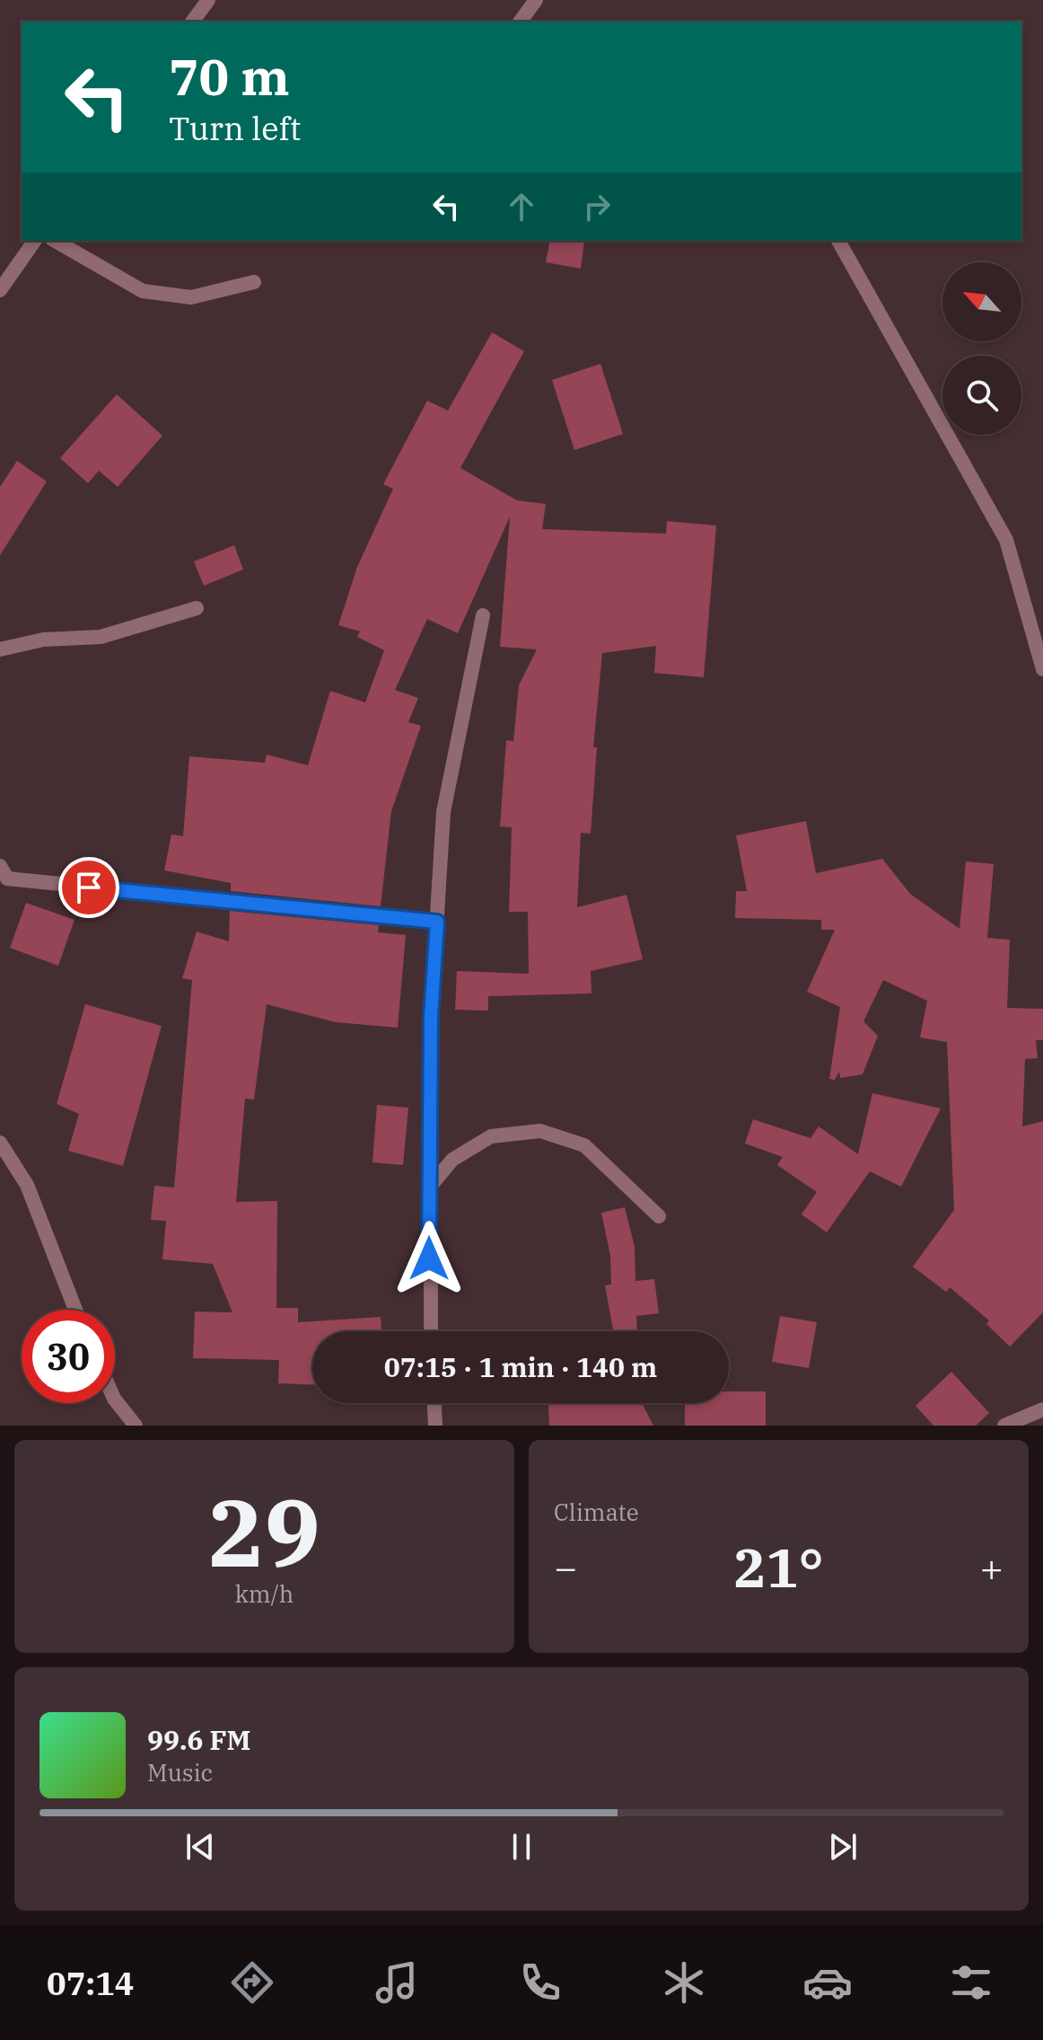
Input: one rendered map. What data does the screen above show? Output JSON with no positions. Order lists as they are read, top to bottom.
{
  "north": "top left",
  "page": {
    "turn": ["70 m", "Turn left"],
    "limit": "30",
    "trip": "07:15 · 1 min · 140 m",
    "tile": [
      ["29", "km/h"],
      "Climate"
    ],
    "heat": ["−", "21°", "+"],
    "song": ["99.6 FM", "Music"],
    "tabs": "07:14"
  }
}
